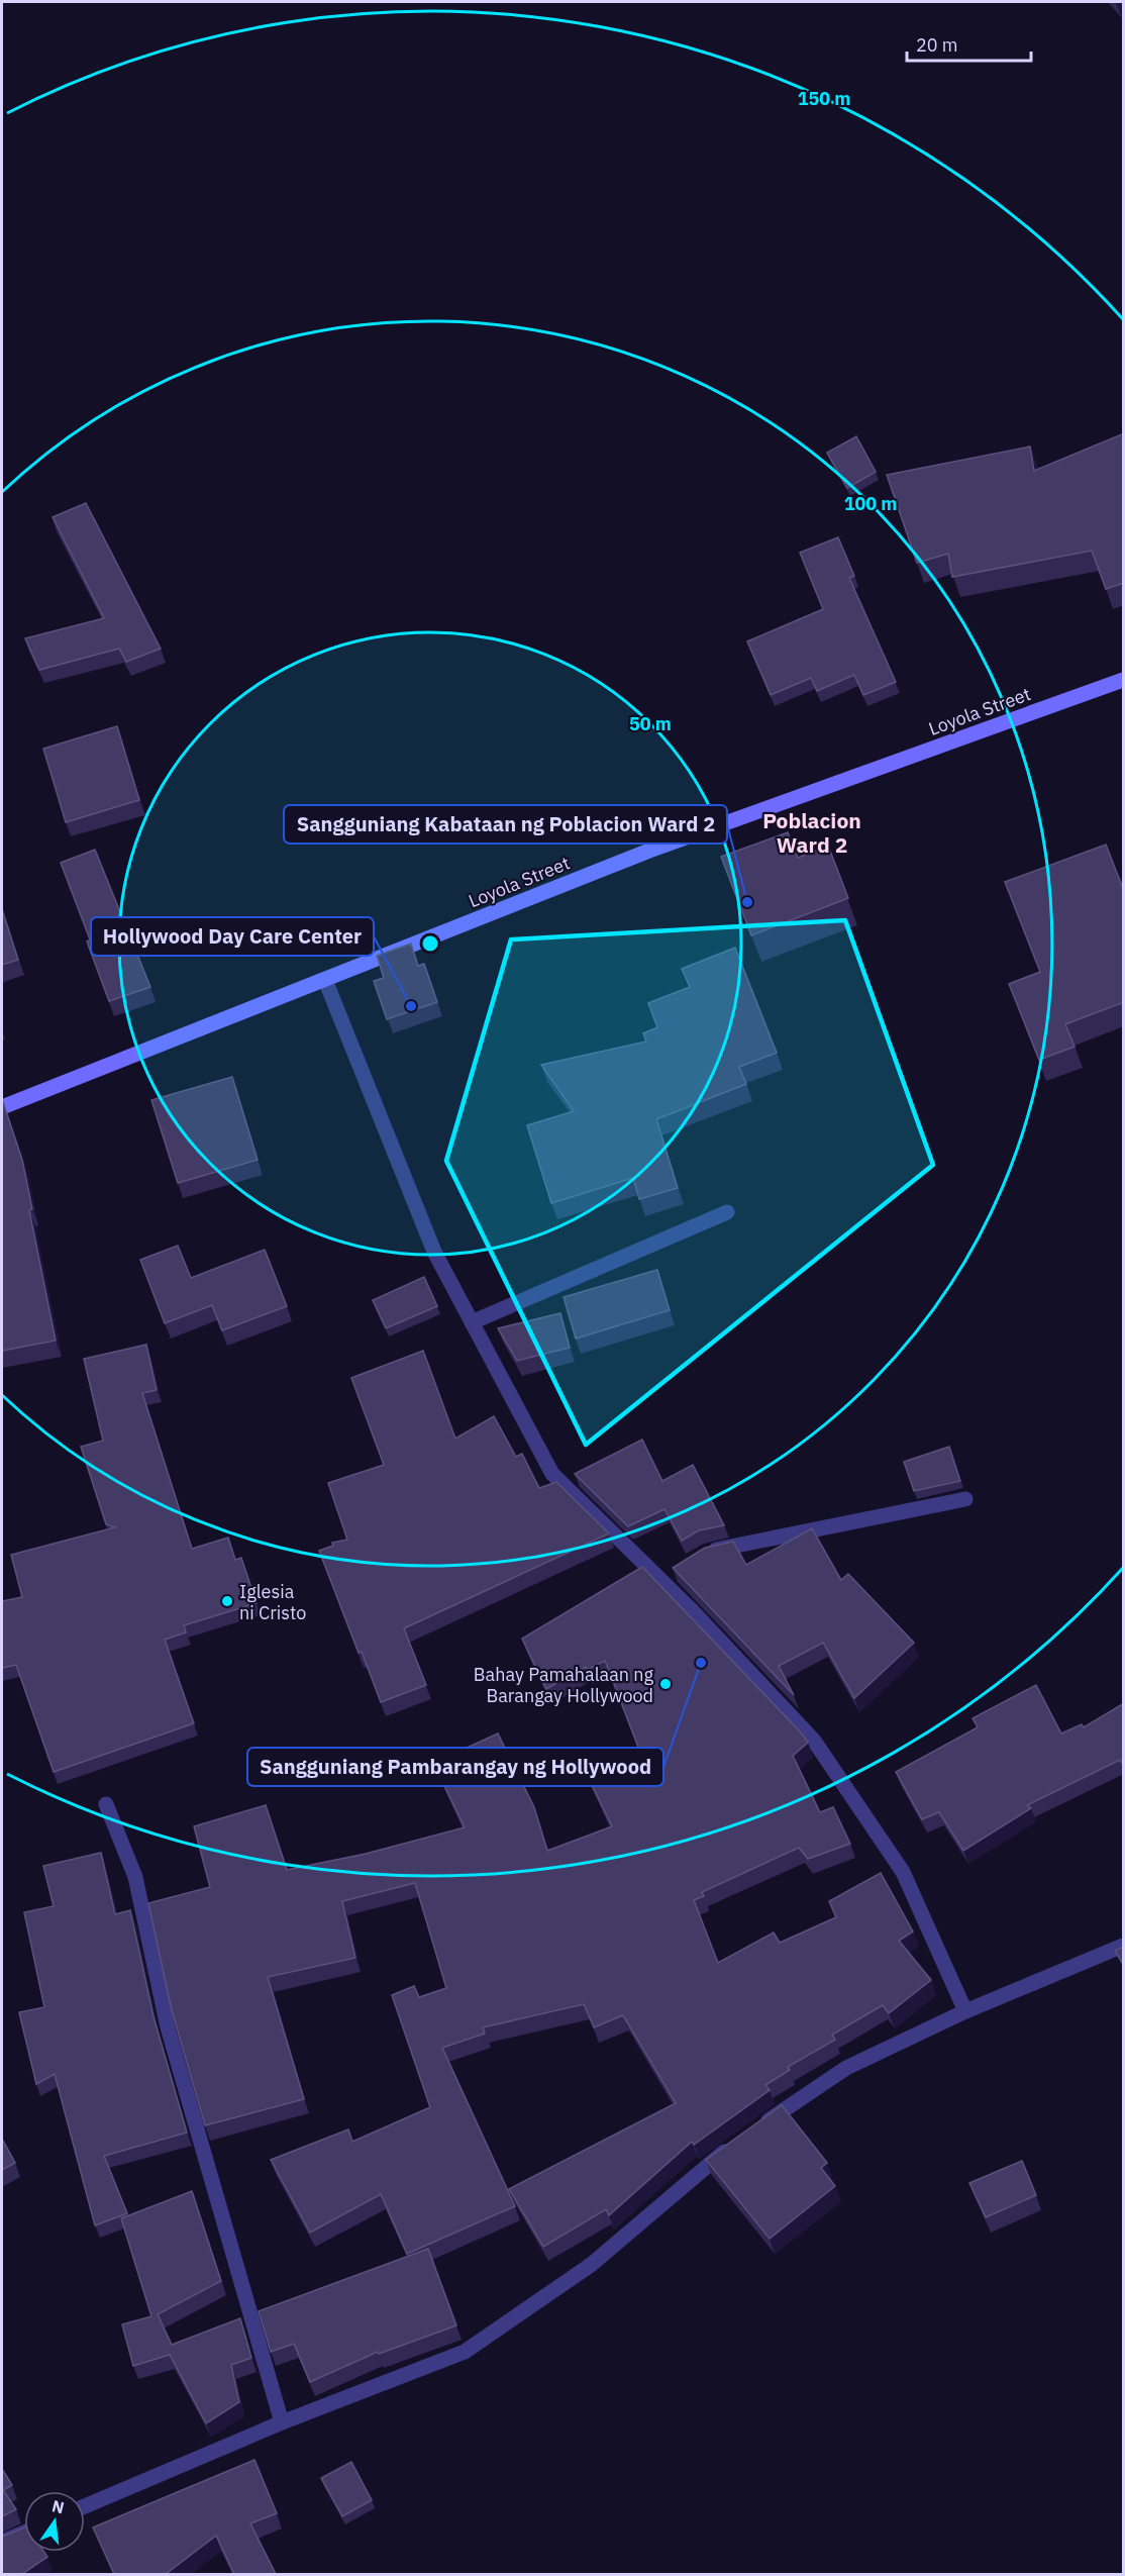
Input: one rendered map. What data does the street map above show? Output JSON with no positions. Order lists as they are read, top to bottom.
{
  "streets": {
    "street": ["Loyola Street"]
  },
  "districts": ["Poblacion Ward 2"],
  "places": [
    "Sangguniang Kabataan ng Poblacion Ward 2",
    "Hollywood Day Care Center",
    "Iglesia ni Cristo",
    "Sangguniang Pambarangay ng Hollywood",
    "Bahay Pamahalaan ng Barangay Hollywood"
  ],
  "scale_bar": "20 m",
  "north": "top",
  "rings": ["150 m", "100 m", "50 m"]
}
